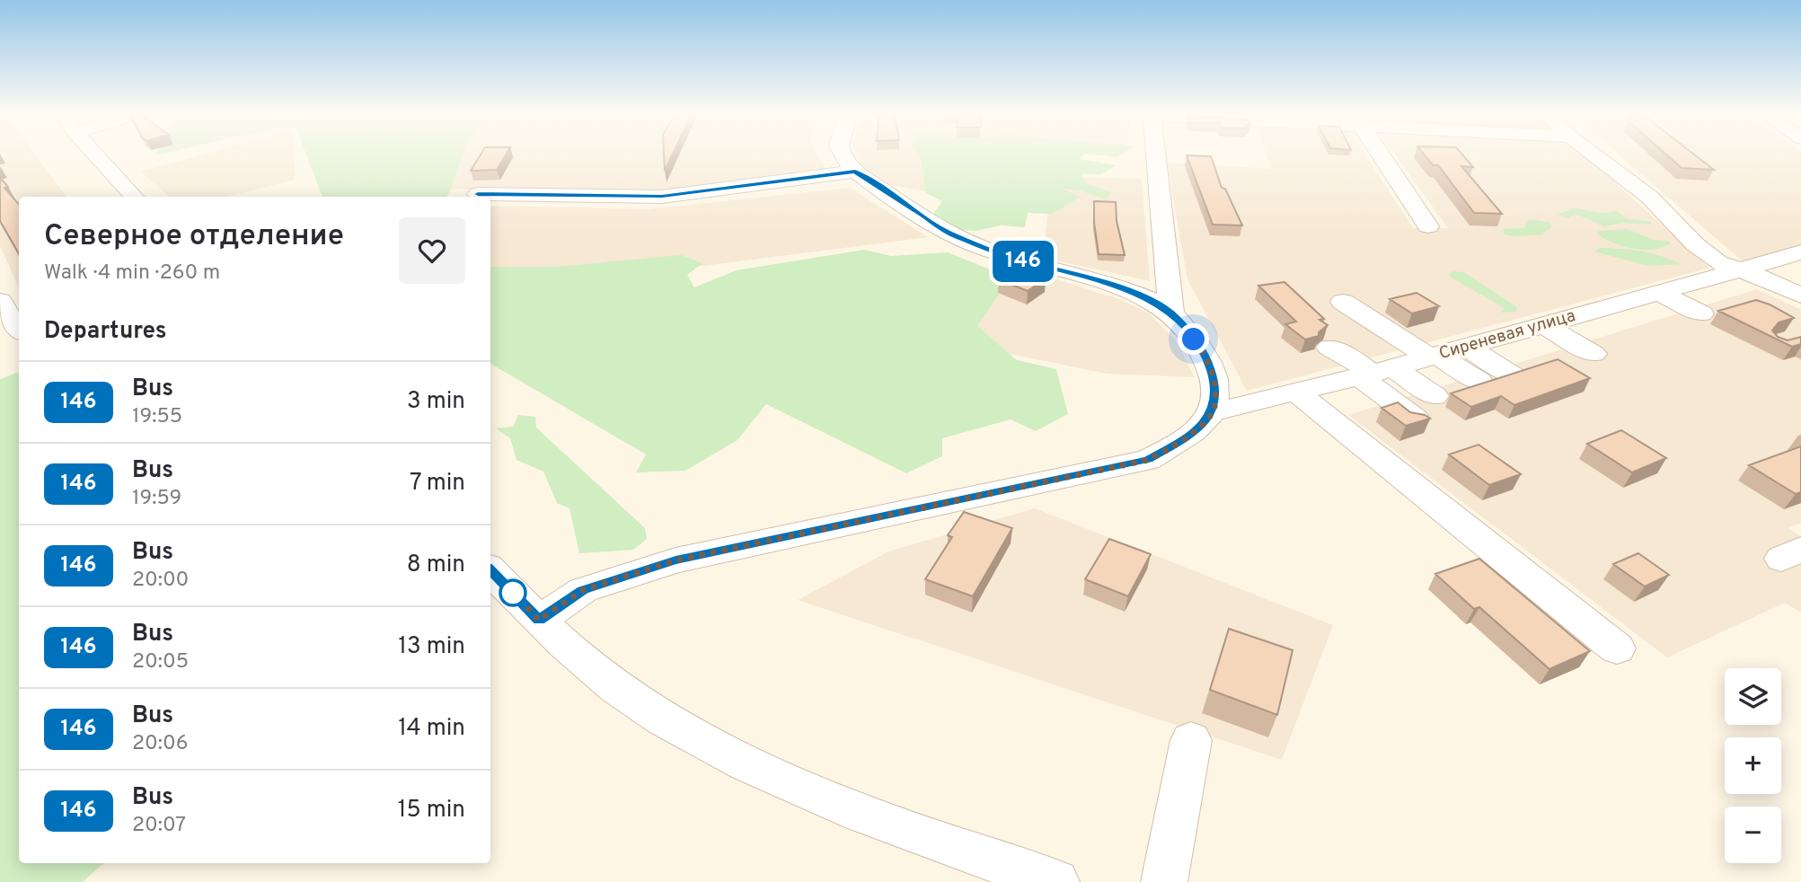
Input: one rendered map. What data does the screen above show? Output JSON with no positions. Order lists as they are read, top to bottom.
{
  "streets": {
    "street": ["Сиреневая улица"]
  },
  "lines": ["bus line 146"],
  "page": {
    "on_map": "146",
    "heading": [
      ["Северное отделение", "Walk · 4 min · 260 m"],
      "Departures"
    ],
    "list": [
      {
        "mark": "146",
        "name": "Bus",
        "note": "19:55",
        "value": "3 min"
      },
      {
        "mark": "146",
        "name": "Bus",
        "note": "19:59",
        "value": "7 min"
      },
      {
        "mark": "146",
        "name": "Bus",
        "note": "20:00",
        "value": "8 min"
      },
      {
        "mark": "146",
        "name": "Bus",
        "note": "20:05",
        "value": "13 min"
      },
      {
        "mark": "146",
        "name": "Bus",
        "note": "20:06",
        "value": "14 min"
      },
      {
        "mark": "146",
        "name": "Bus",
        "note": "20:07",
        "value": "15 min"
      }
    ],
    "map_buttons": ["+", "−"]
  }
}
